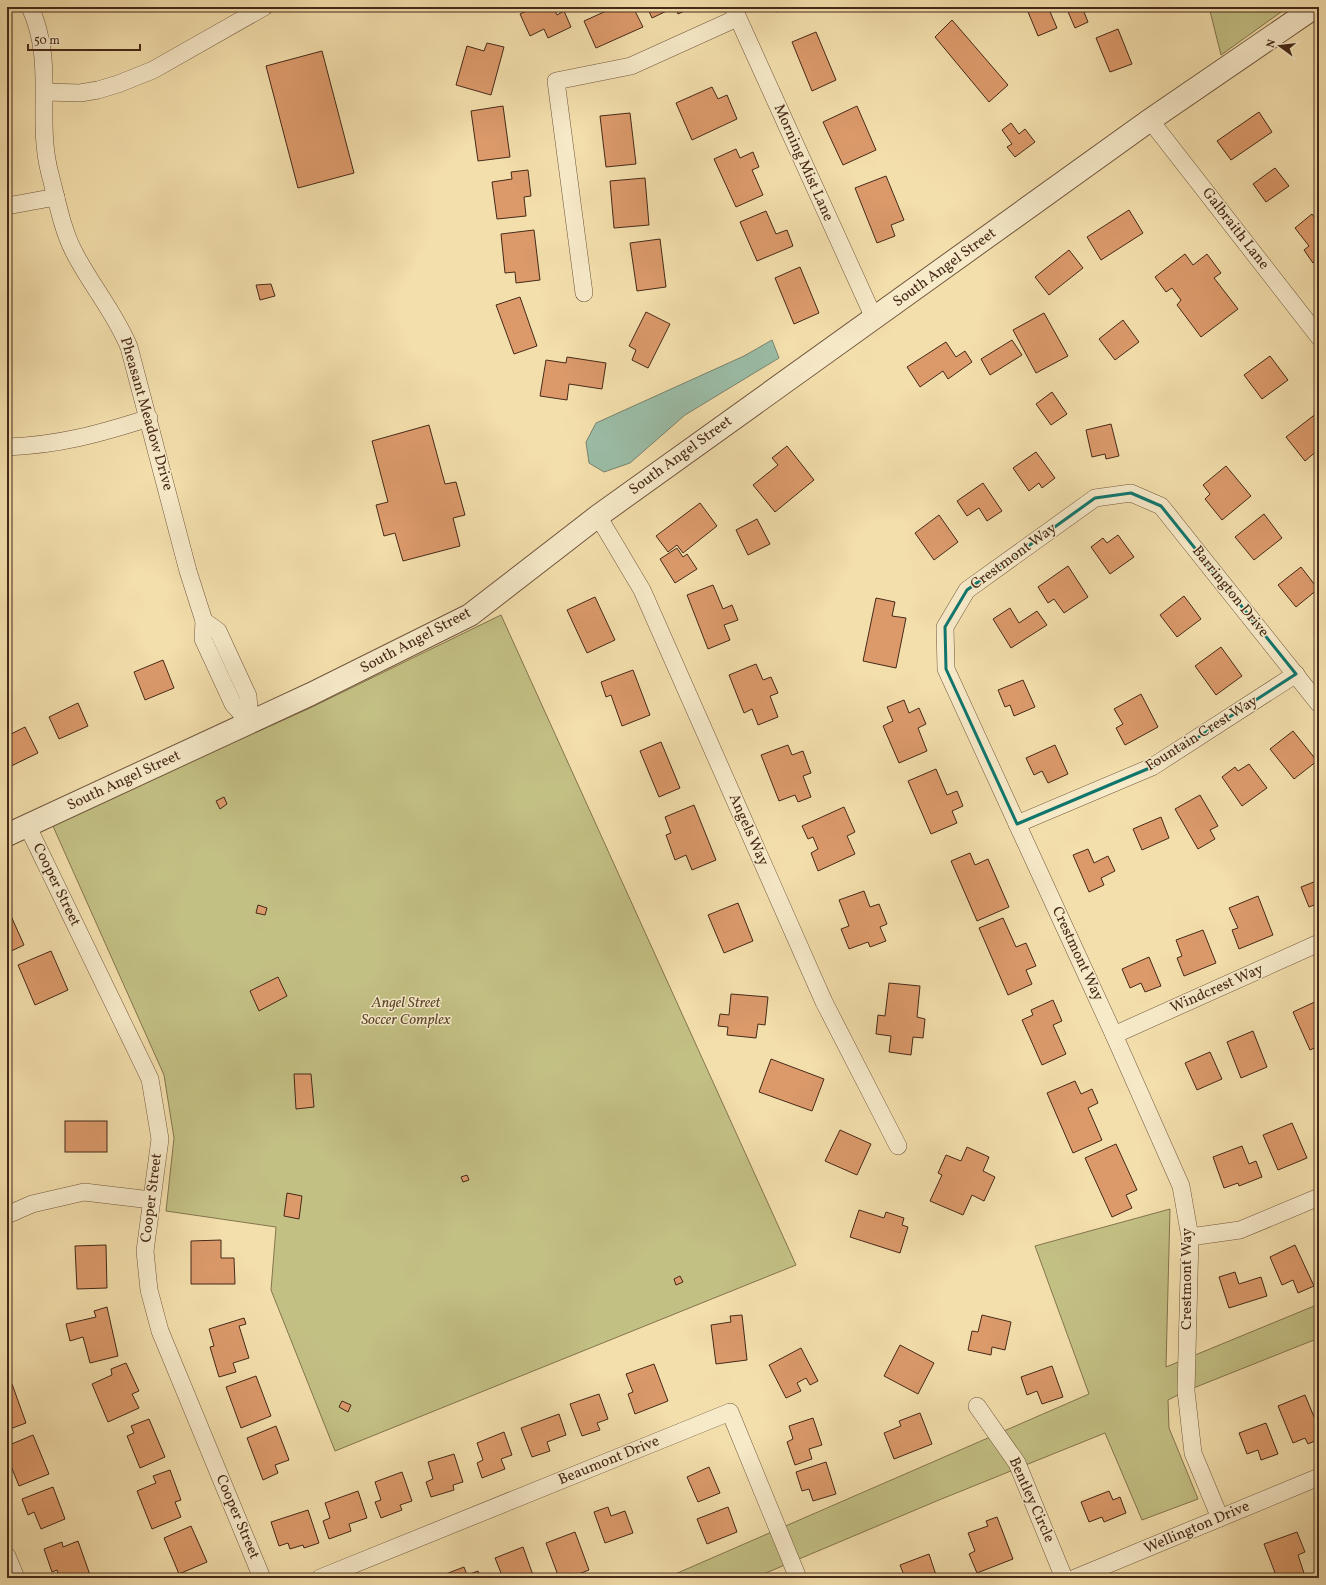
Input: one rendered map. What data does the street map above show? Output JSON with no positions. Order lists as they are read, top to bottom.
{
  "streets": {
    "street": [
      "Morning Mist Lane",
      "Galbraith Lane",
      "South Angel Street",
      "Pheasant Meadow Drive",
      "Crestmont Way",
      "Barrington Drive",
      "Fountain Crest Way",
      "Angels Way",
      "Cooper Street",
      "Windcrest Way",
      "Beaumont Drive",
      "Bentley Circle",
      "Wellington Drive"
    ]
  },
  "crossings": [
    ["Morning Mist Lane", "South Angel Street"],
    ["Galbraith Lane", "South Angel Street"],
    ["South Angel Street", "Pheasant Meadow Drive"],
    ["South Angel Street", "Angels Way"],
    ["South Angel Street", "Cooper Street"],
    ["Crestmont Way", "Barrington Drive"],
    ["Crestmont Way", "Fountain Crest Way"],
    ["Crestmont Way", "Windcrest Way"],
    ["Crestmont Way", "Wellington Drive"],
    ["Barrington Drive", "Fountain Crest Way"]
  ],
  "parks": ["Angel Street Soccer Complex"],
  "scale_bar": "50 m",
  "north": "left"
}
